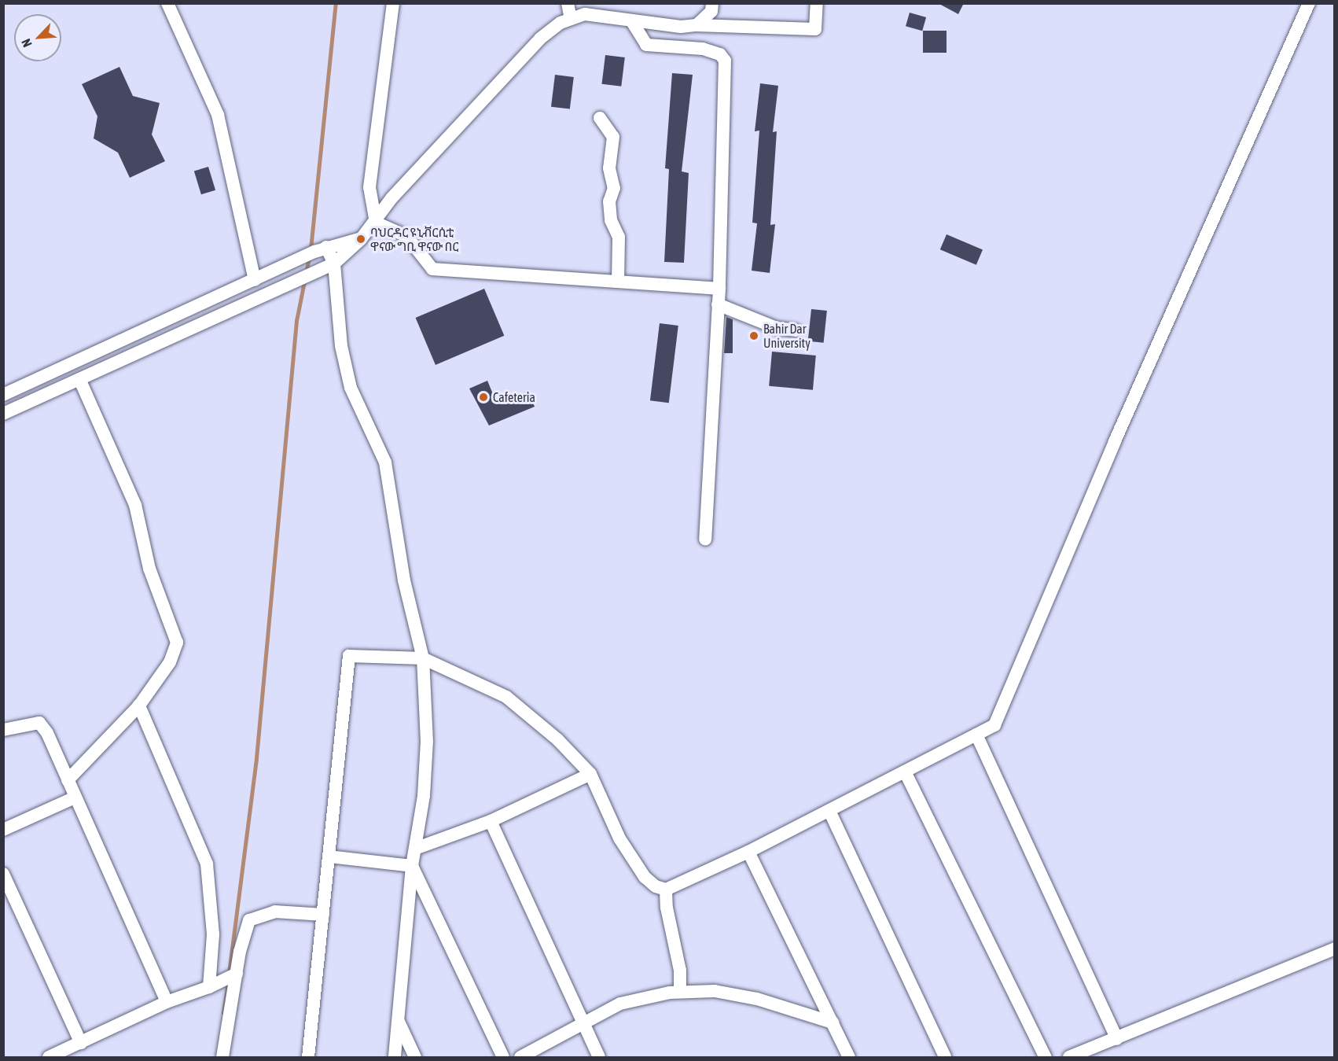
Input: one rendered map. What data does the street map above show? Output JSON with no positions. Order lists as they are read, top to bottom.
{
  "places": ["ባህርዳር ዩኒቭርሲቲ ዋናው ግቢ ዋናው በር", "Bahir Dar University", "Cafeteria"],
  "north": "bottom left"
}
